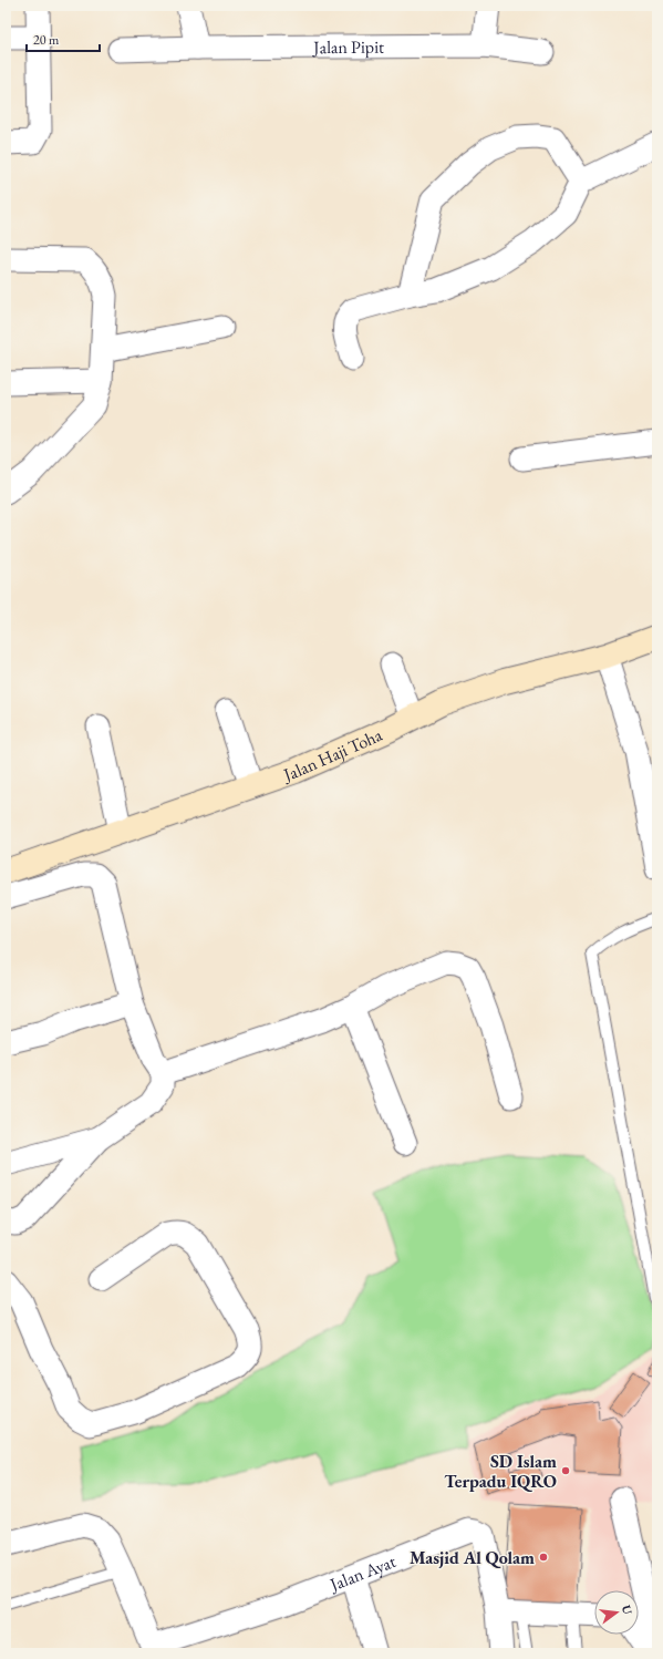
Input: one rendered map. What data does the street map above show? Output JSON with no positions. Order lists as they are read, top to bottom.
{
  "streets": {
    "street": ["Jalan Pipit", "Jalan Haji Toha", "Jalan Ayat"]
  },
  "places": ["SD Islam Terpadu IQRO", "Masjid Al Qolam"],
  "scale_bar": "20 m",
  "north": "right"
}
